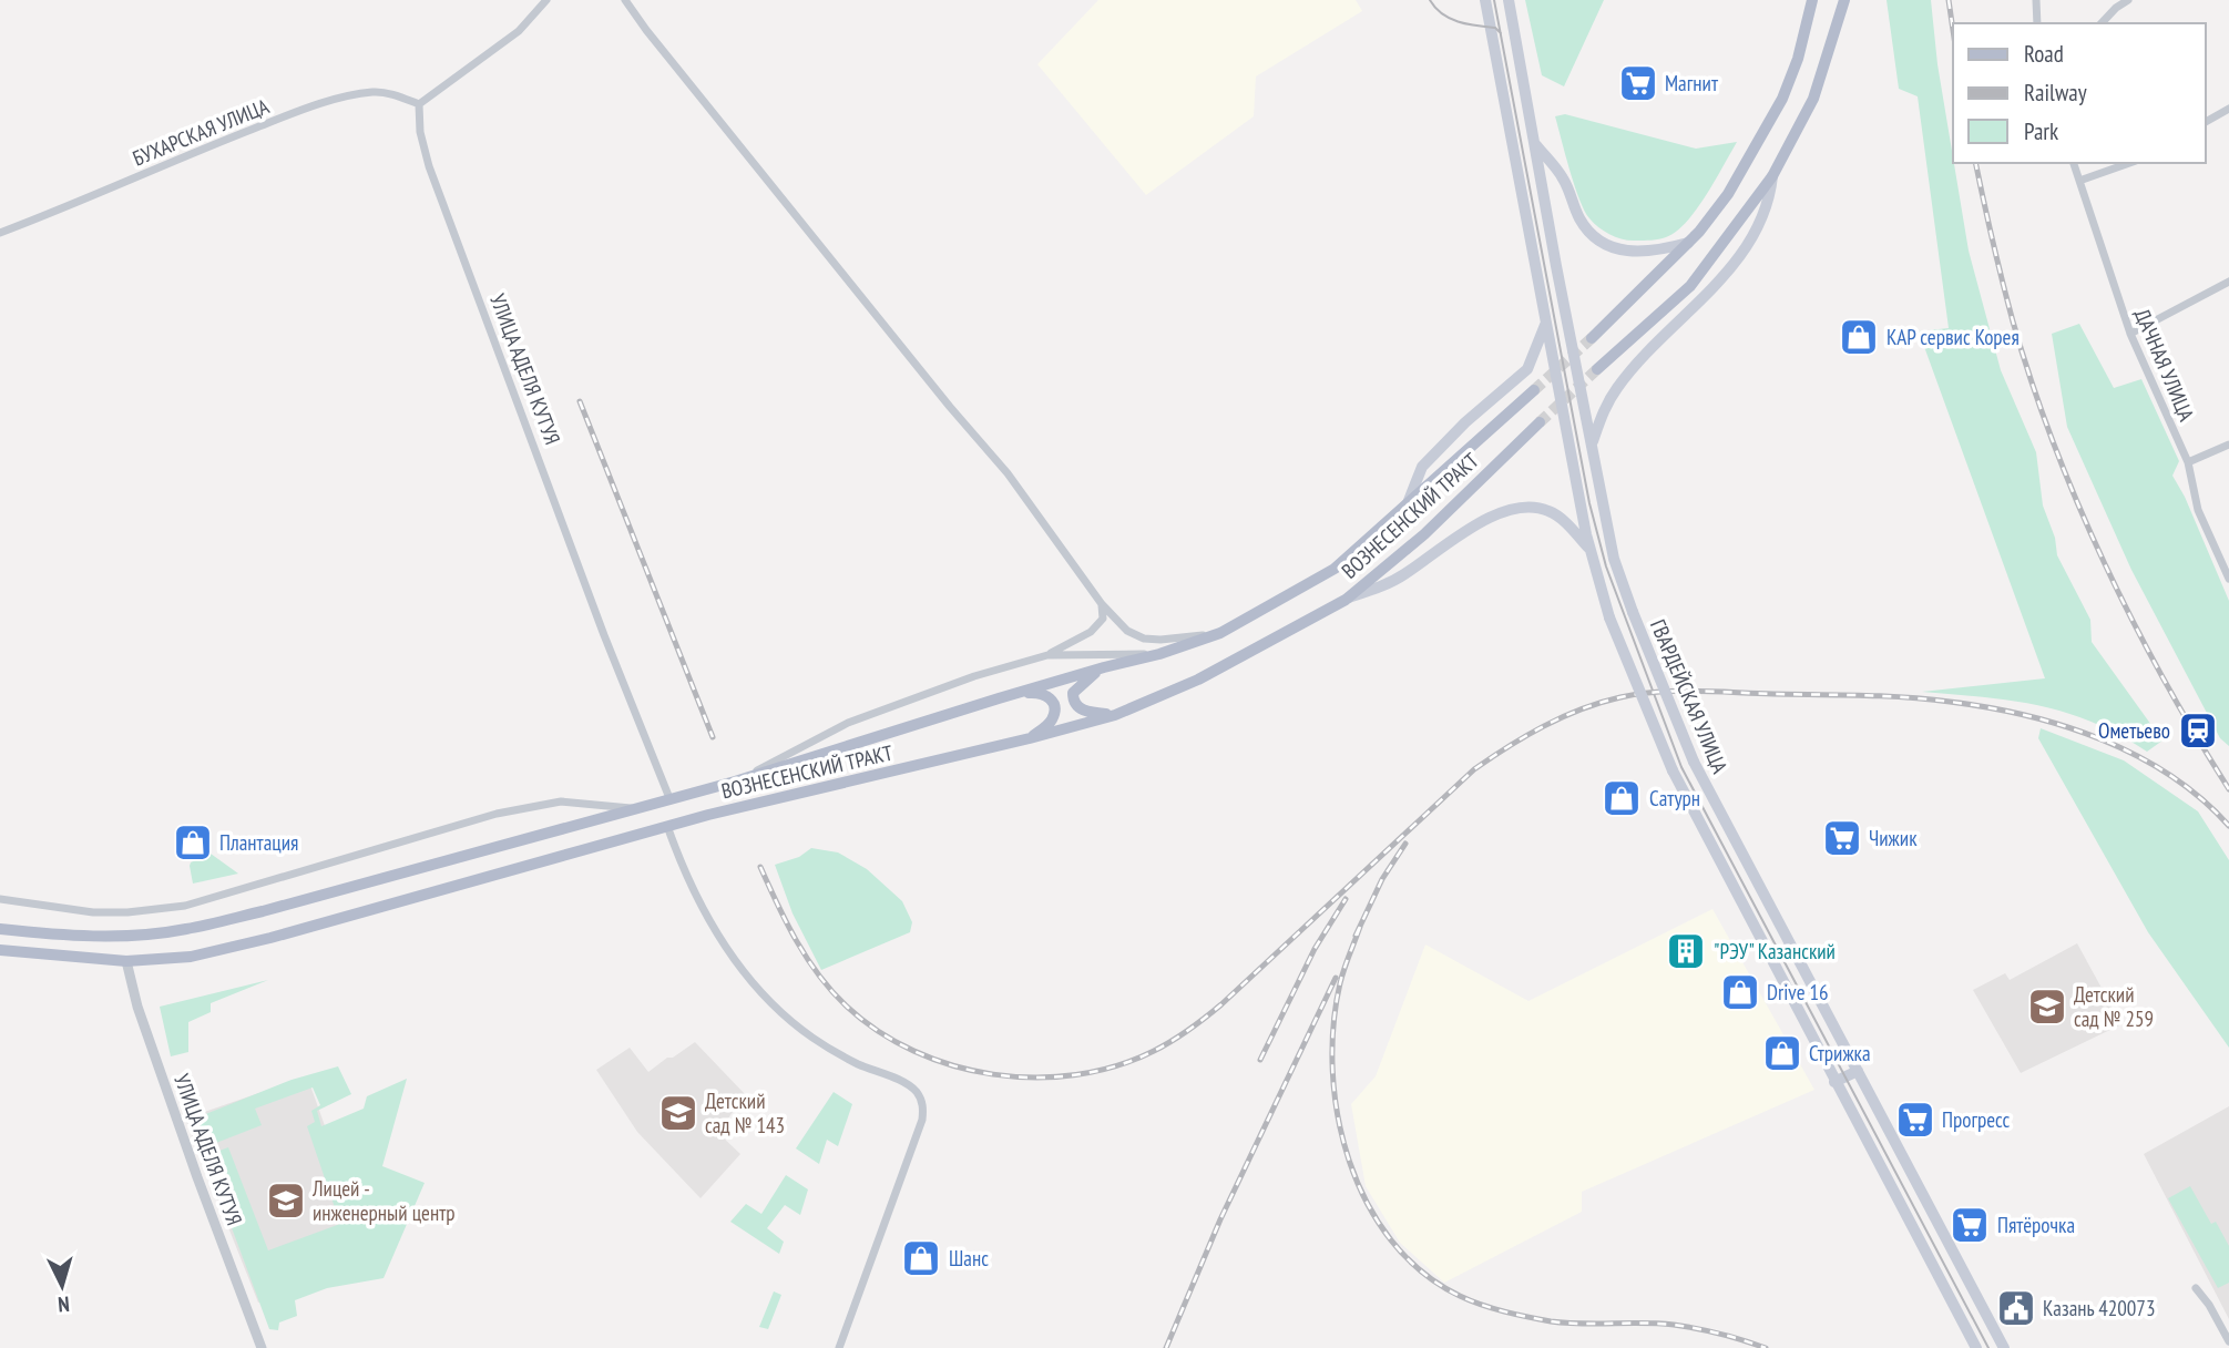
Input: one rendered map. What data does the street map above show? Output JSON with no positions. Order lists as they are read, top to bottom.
{
  "streets": {
    "main road": ["ВОЗНЕСЕНСКИЙ ТРАКТ", "ГВАРДЕЙСКАЯ УЛИЦА"],
    "street": ["БУХАРСКАЯ УЛИЦА", "ДАЧНАЯ УЛИЦА", "УЛИЦА АДЕЛЯ КУТУЯ"]
  },
  "crossings": [
    ["БУХАРСКАЯ УЛИЦА", "УЛИЦА АДЕЛЯ КУТУЯ"],
    ["УЛИЦА АДЕЛЯ КУТУЯ", "ВОЗНЕСЕНСКИЙ ТРАКТ"]
  ],
  "places": {
    "supermarket": [
      "Магнит",
      "Чижик",
      "Прогресс",
      "Пятёрочка"
    ],
    "shop": [
      "КАР сервис Корея",
      "Сатурн",
      "Плантация",
      "Drive 16",
      "Стрижка",
      "Шанс"
    ],
    "station": ["Ометьево"],
    "building": ["\"РЭУ\" Казанский"],
    "school or university": ["Детский сад № 259", "Детский сад № 143", "Лицей - инженерный центр"],
    "public building": ["Казань 420073"]
  },
  "legend": ["Road", "Railway", "Park"],
  "north": "bottom"
}
